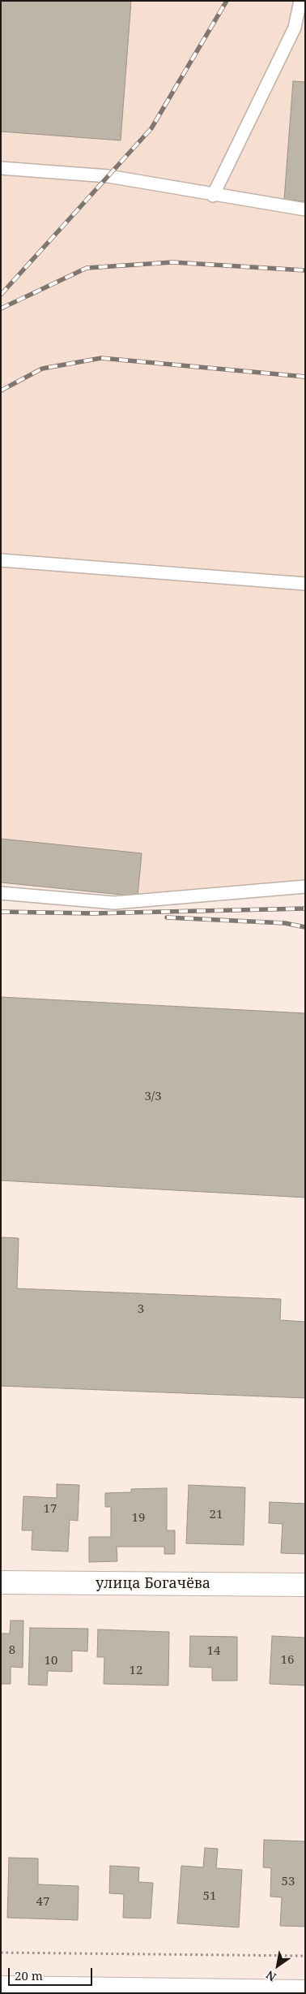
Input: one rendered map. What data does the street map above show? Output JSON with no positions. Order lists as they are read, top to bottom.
{
  "streets": {
    "street": ["улица Богачёва"]
  },
  "house_numbers": [
    "3/3",
    "3",
    "17",
    "21",
    "19",
    "8",
    "14",
    "16",
    "10",
    "12",
    "53",
    "51",
    "47"
  ],
  "scale_bar": "20 m",
  "north": "bottom left"
}
